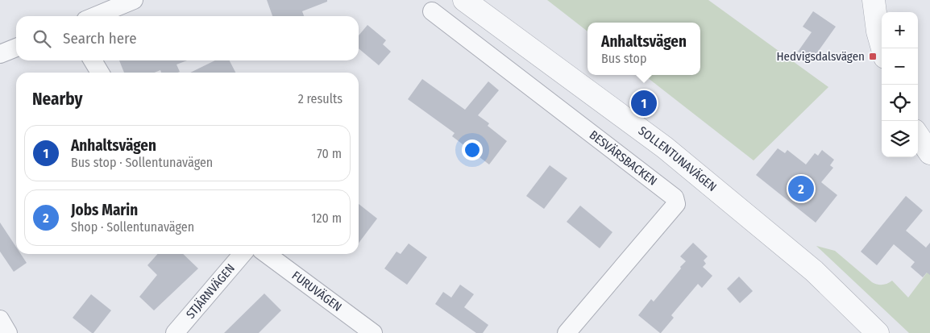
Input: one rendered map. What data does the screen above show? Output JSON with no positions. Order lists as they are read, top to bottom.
{
  "streets": {
    "street": [
      "BESVÄRSBACKEN",
      "SOLLENTUNAVÄGEN",
      "STJÄRNVÄGEN",
      "FURUVÄGEN"
    ]
  },
  "places": {
    "transit": ["Hedvigsdalsvägen"]
  },
  "page": {
    "map_buttons": ["+", "−"],
    "search": "Search here",
    "popup": ["Anhaltsvägen", "Bus stop"],
    "heading": ["Nearby", "2 results"],
    "pins": ["1", "2"],
    "list": [
      {
        "mark": "1",
        "name": "Anhaltsvägen",
        "note": "Bus stop · Sollentunavägen",
        "value": "70 m"
      },
      {
        "mark": "2",
        "name": "Jobs Marin",
        "note": "Shop · Sollentunavägen",
        "value": "120 m"
      }
    ]
  }
}
